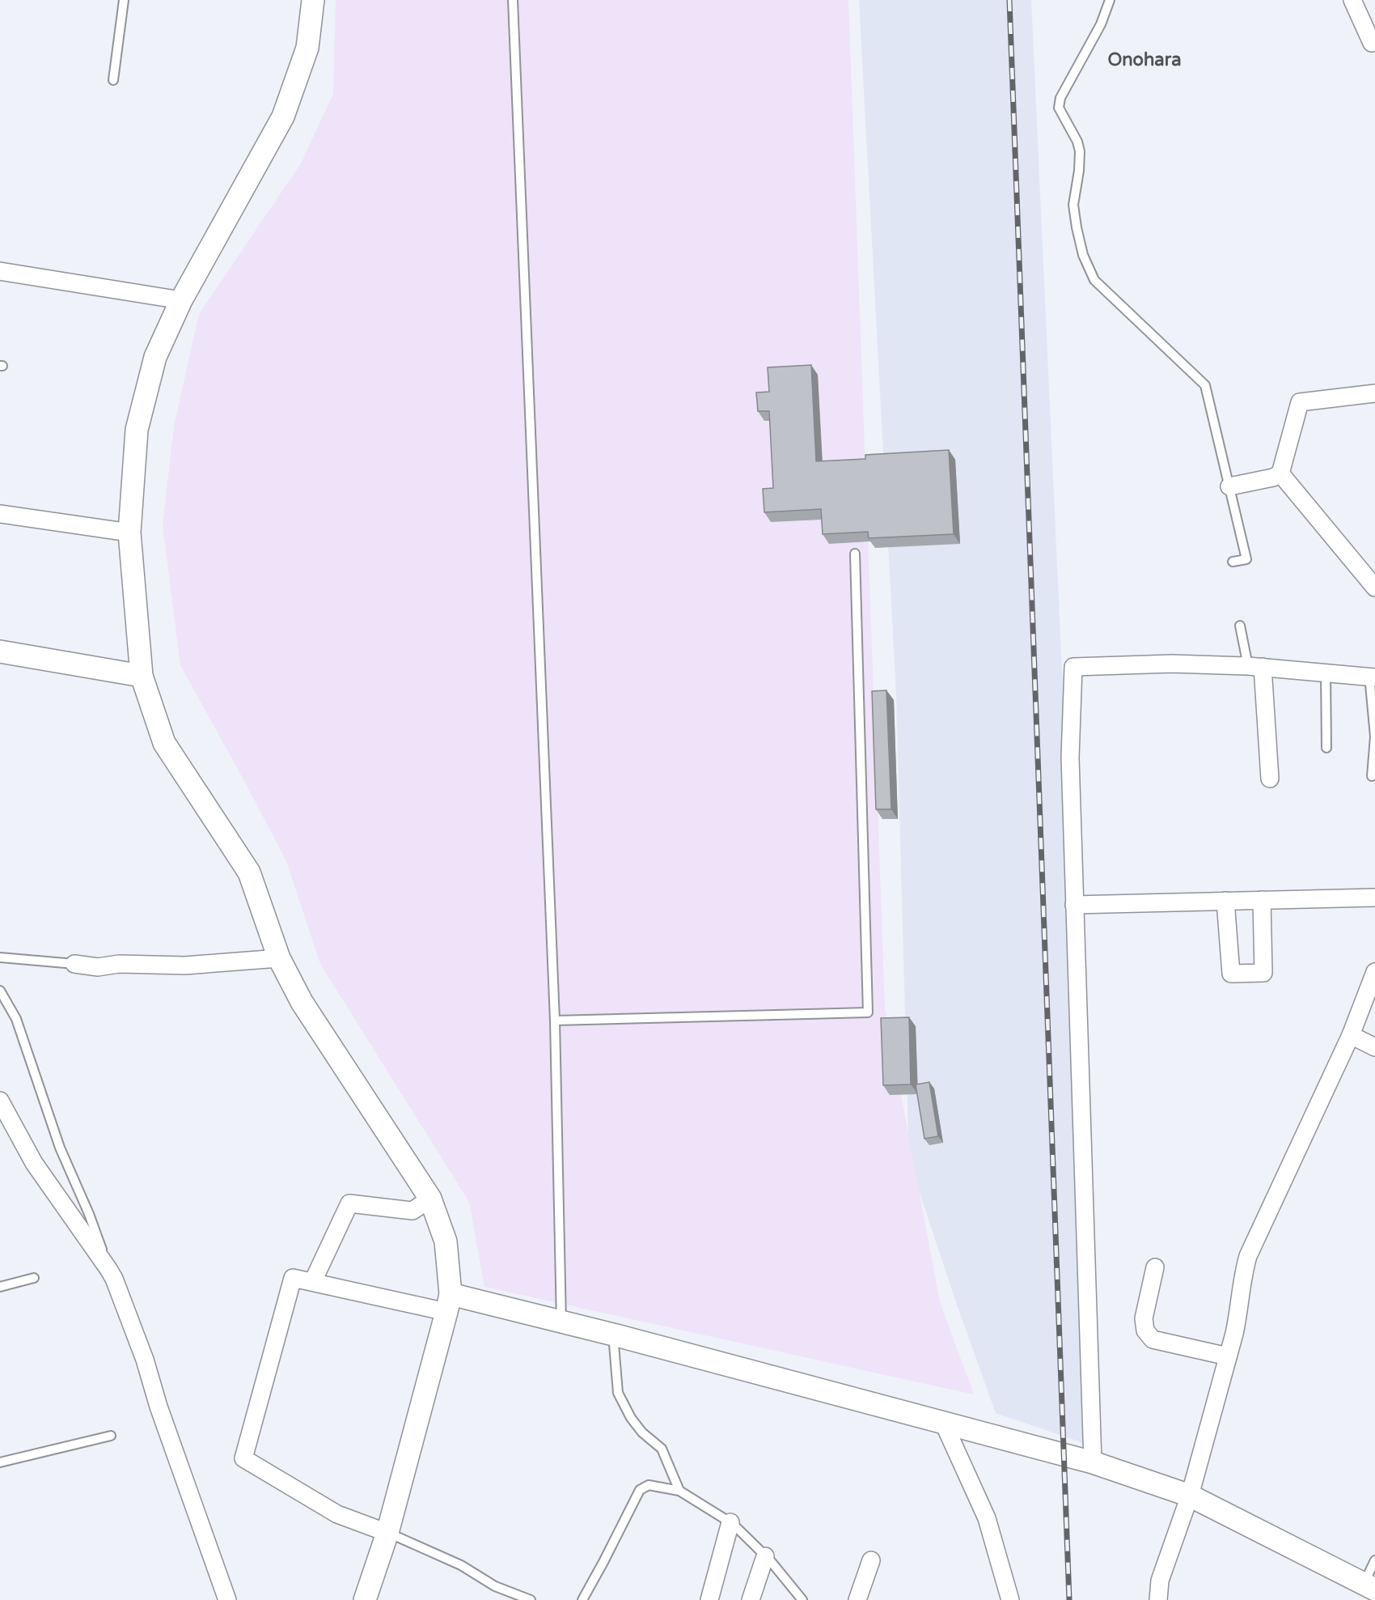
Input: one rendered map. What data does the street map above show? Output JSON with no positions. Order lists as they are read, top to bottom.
{
  "districts": ["Onohara"]
}
